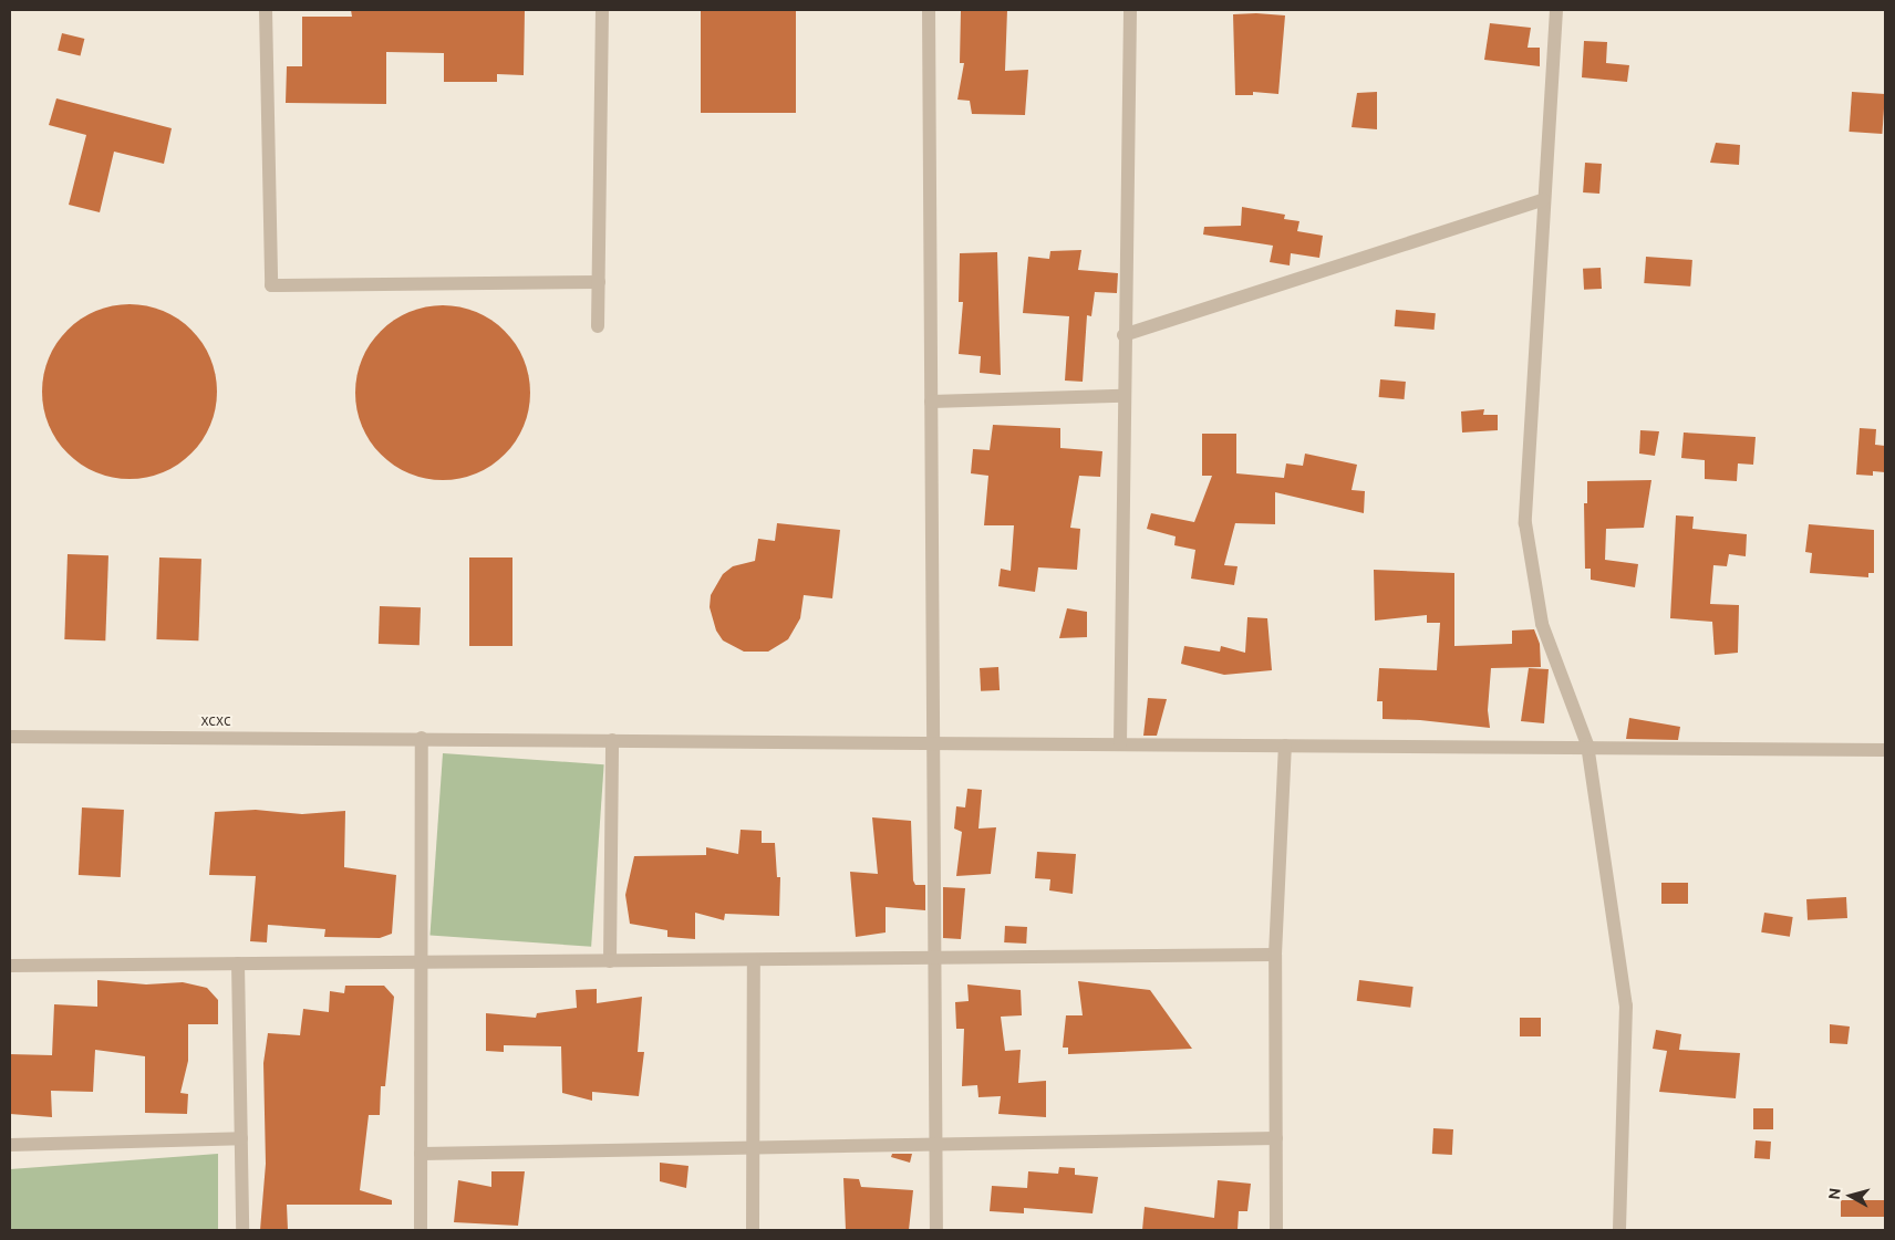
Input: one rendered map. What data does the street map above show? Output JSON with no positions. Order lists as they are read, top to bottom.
{
  "streets": {
    "street": ["xcxc"]
  },
  "north": "left"
}
